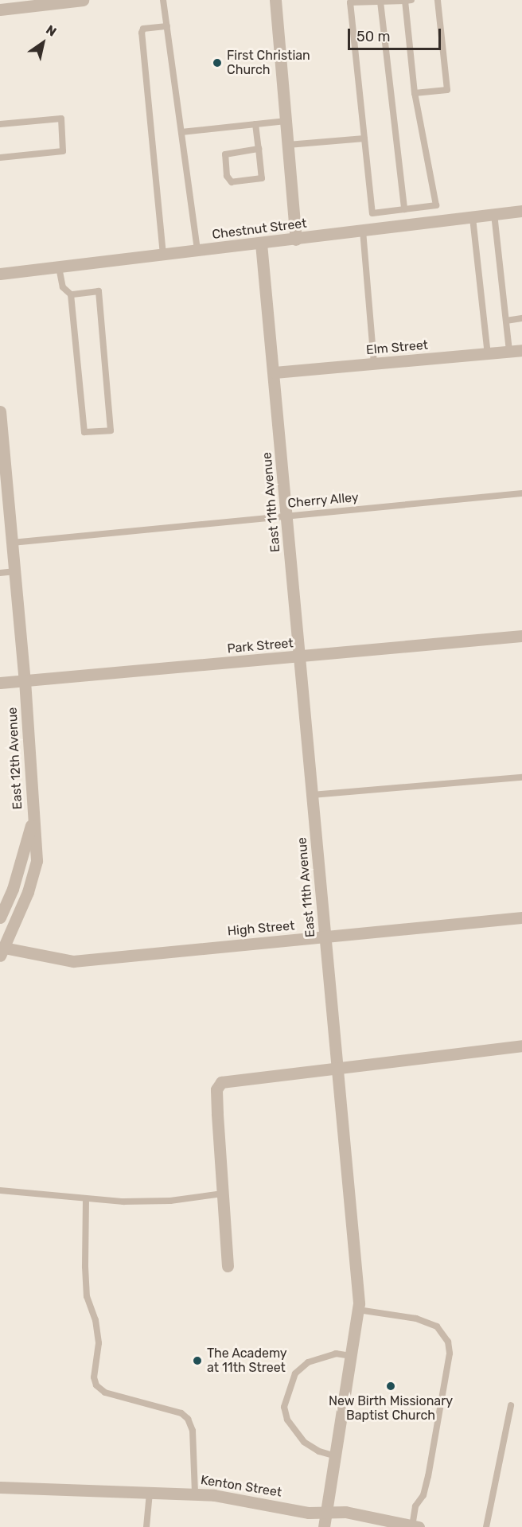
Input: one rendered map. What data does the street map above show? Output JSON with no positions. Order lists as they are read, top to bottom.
{
  "streets": {
    "street": [
      "Chestnut Street",
      "Elm Street",
      "East 11th Avenue",
      "Park Street",
      "East 12th Avenue",
      "High Street",
      "Kenton Street"
    ],
    "lane": ["Cherry Alley"]
  },
  "crossings": [
    ["Chestnut Street", "East 11th Avenue"],
    ["Elm Street", "East 11th Avenue"],
    ["Cherry Alley", "East 11th Avenue"],
    ["Cherry Alley", "East 12th Avenue"],
    ["East 11th Avenue", "Park Street"],
    ["East 11th Avenue", "High Street"],
    ["East 11th Avenue", "Kenton Street"],
    ["Park Street", "East 12th Avenue"],
    ["East 12th Avenue", "High Street"]
  ],
  "places": ["First Christian Church", "The Academy at 11th Street", "New Birth Missionary Baptist Church"],
  "scale_bar": "50 m",
  "north": "top right"
}
